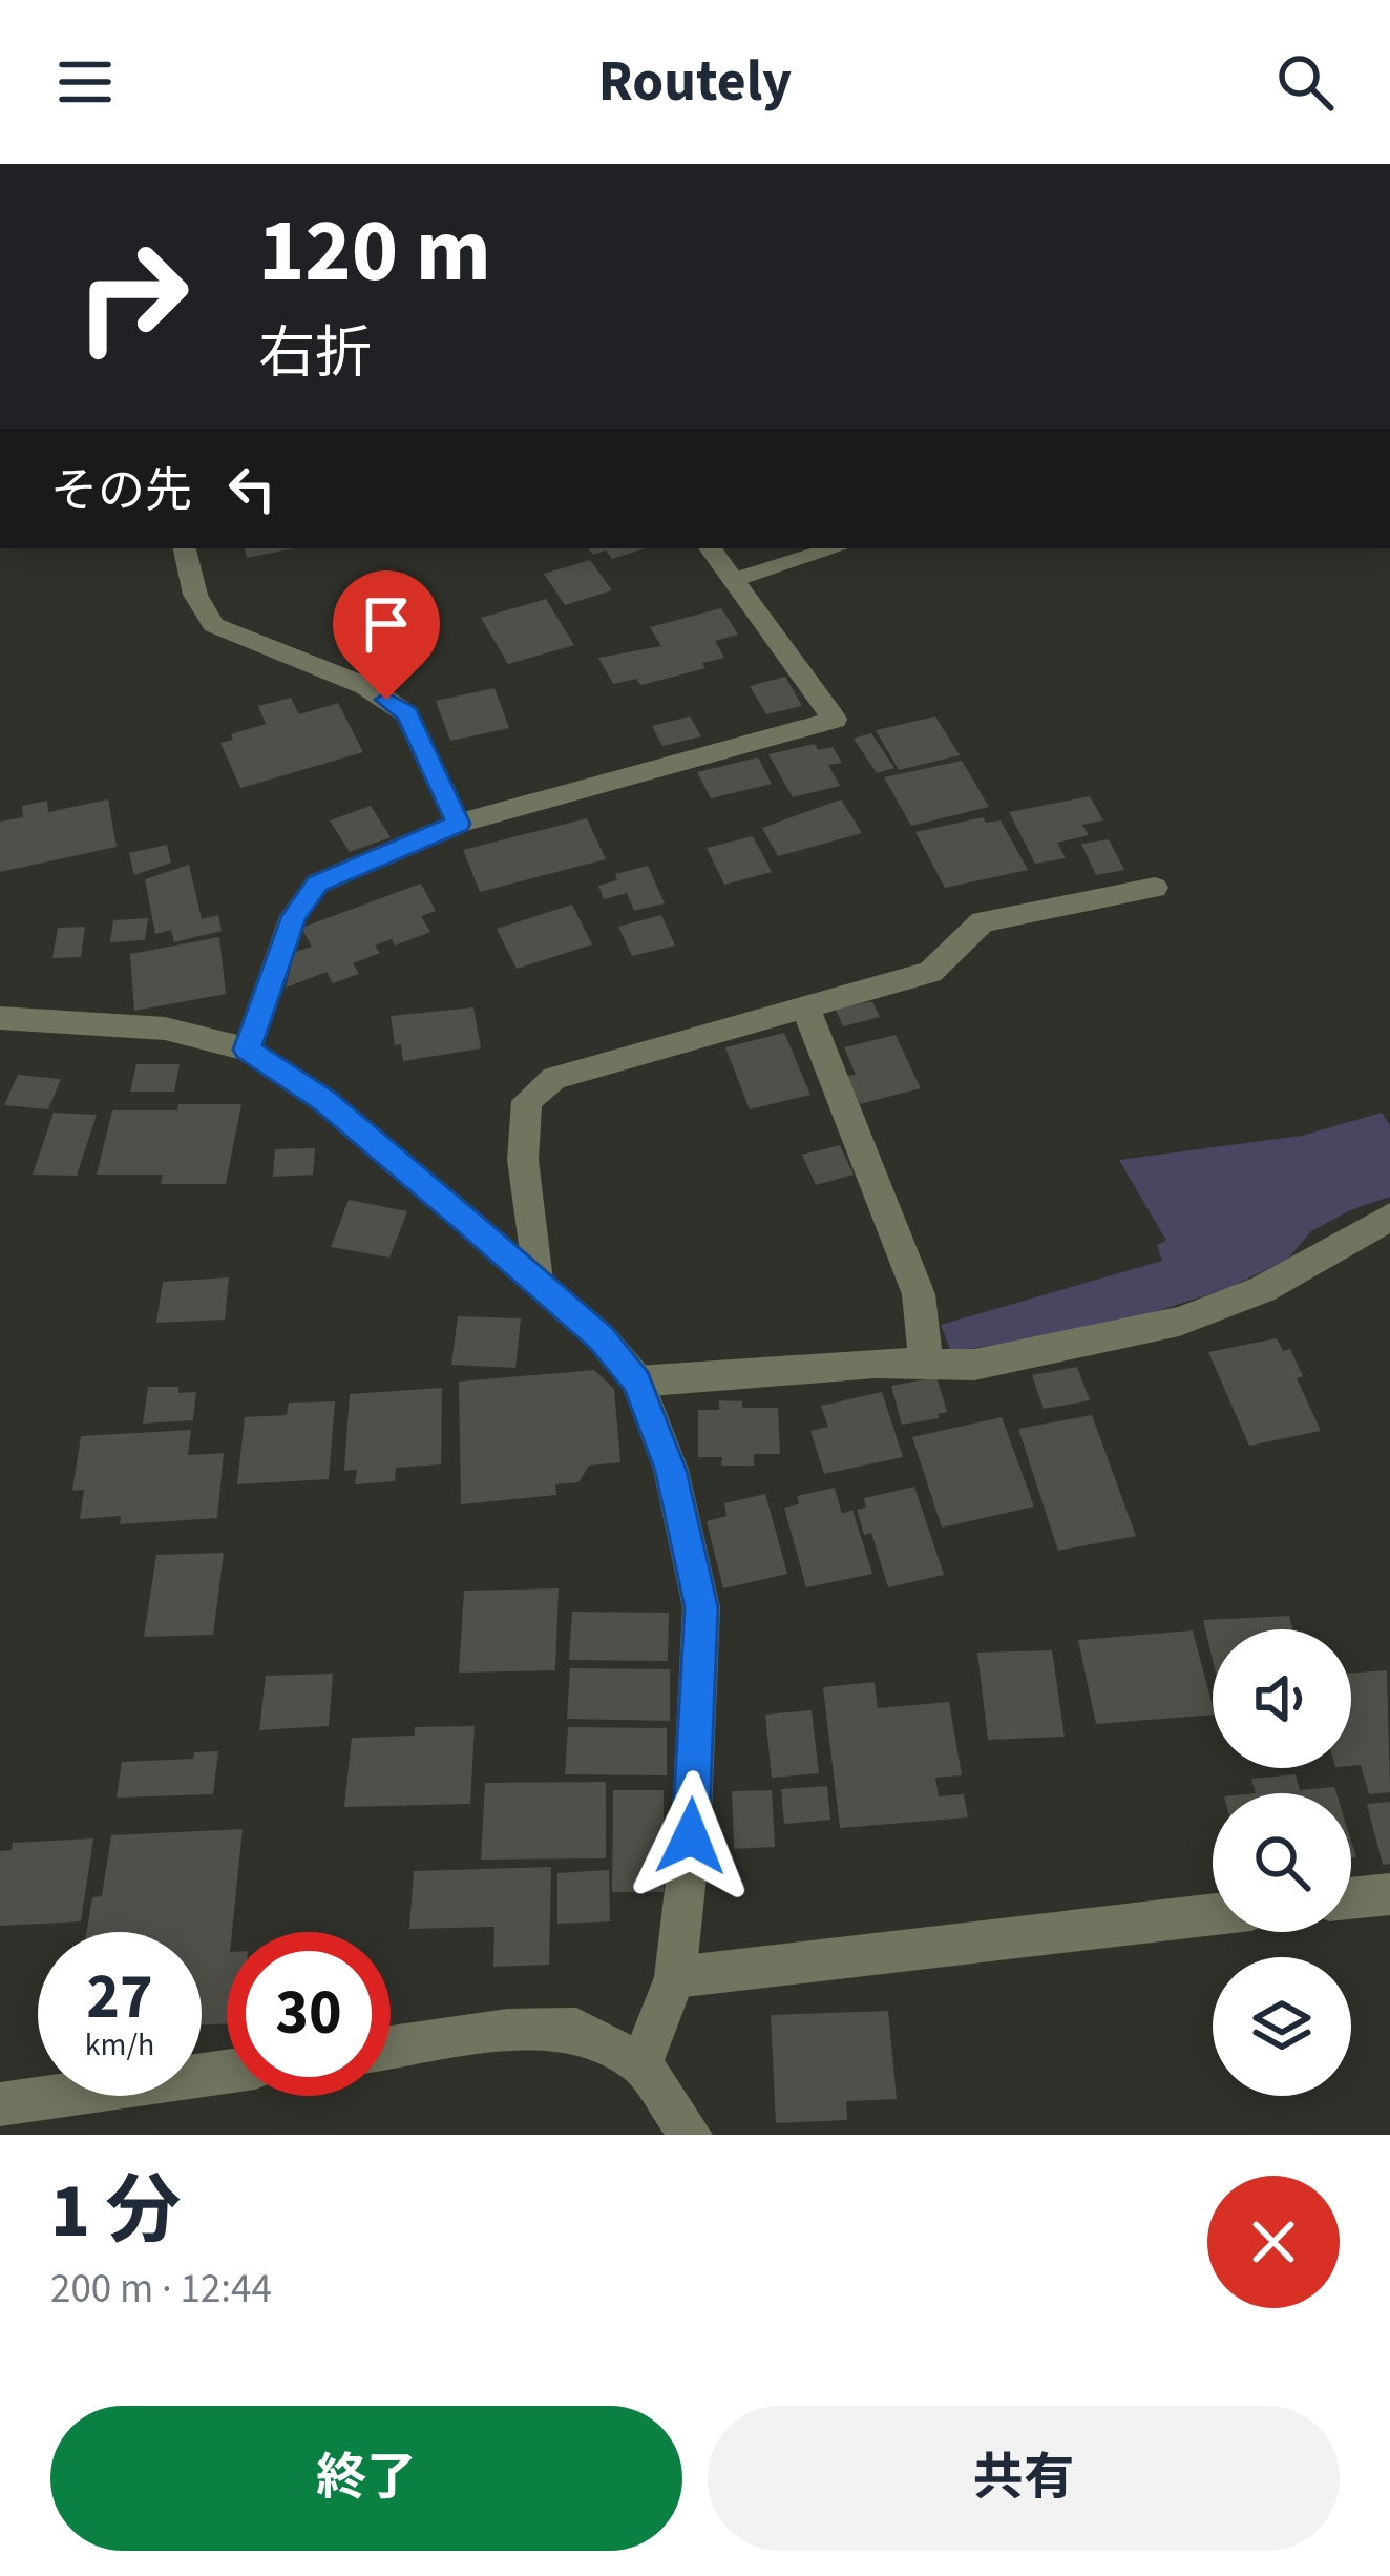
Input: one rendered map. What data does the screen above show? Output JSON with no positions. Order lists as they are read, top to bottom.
{
  "page": {
    "header": "Routely",
    "turn": ["120 m", "右折"],
    "then": "その先",
    "speed": "27 km/h",
    "limit": "30",
    "heading": ["1 分", "200 m · 12:44"],
    "buttons": ["終了", "共有"]
  }
}
